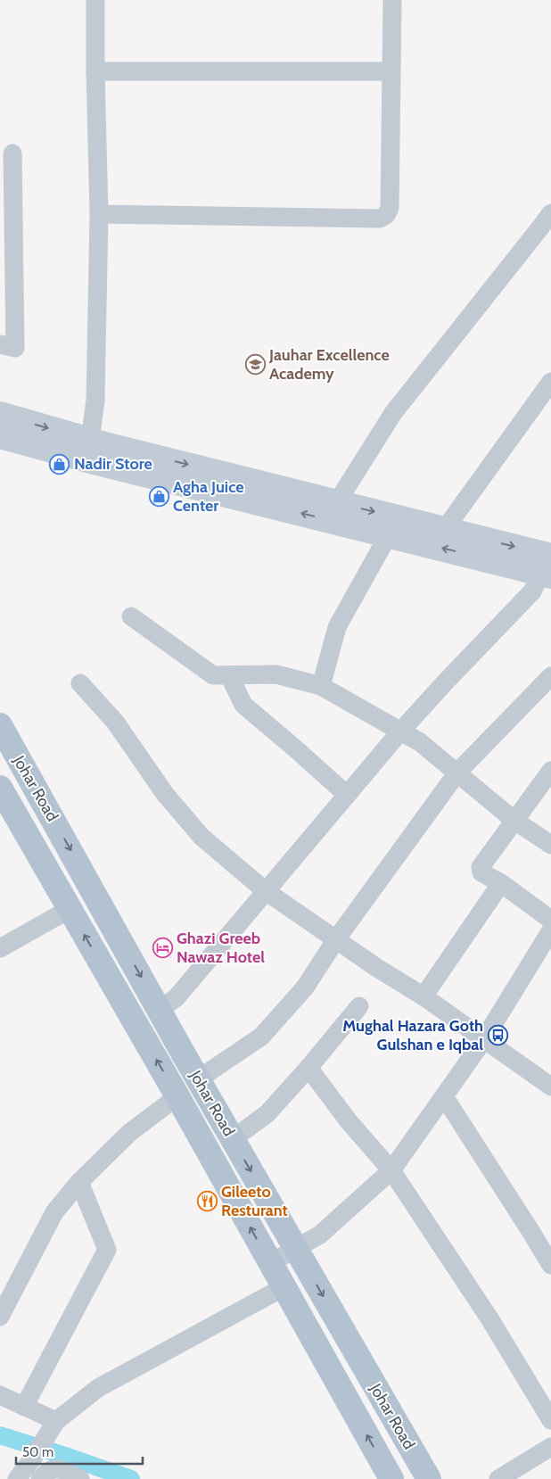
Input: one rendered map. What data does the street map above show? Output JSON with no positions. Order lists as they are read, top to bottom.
{
  "streets": {
    "main road": ["Johar Road"]
  },
  "places": {
    "school or university": ["Jauhar Excellence Academy"],
    "shop": ["Nadir Store", "Agha Juice Center"],
    "hotel": ["Ghazi Greeb Nawaz Hotel"],
    "bus stop": ["Mughal Hazara Goth Gulshan e Iqbal"],
    "restaurant": ["Gileeto Resturant"]
  },
  "scale_bar": "50 m"
}
